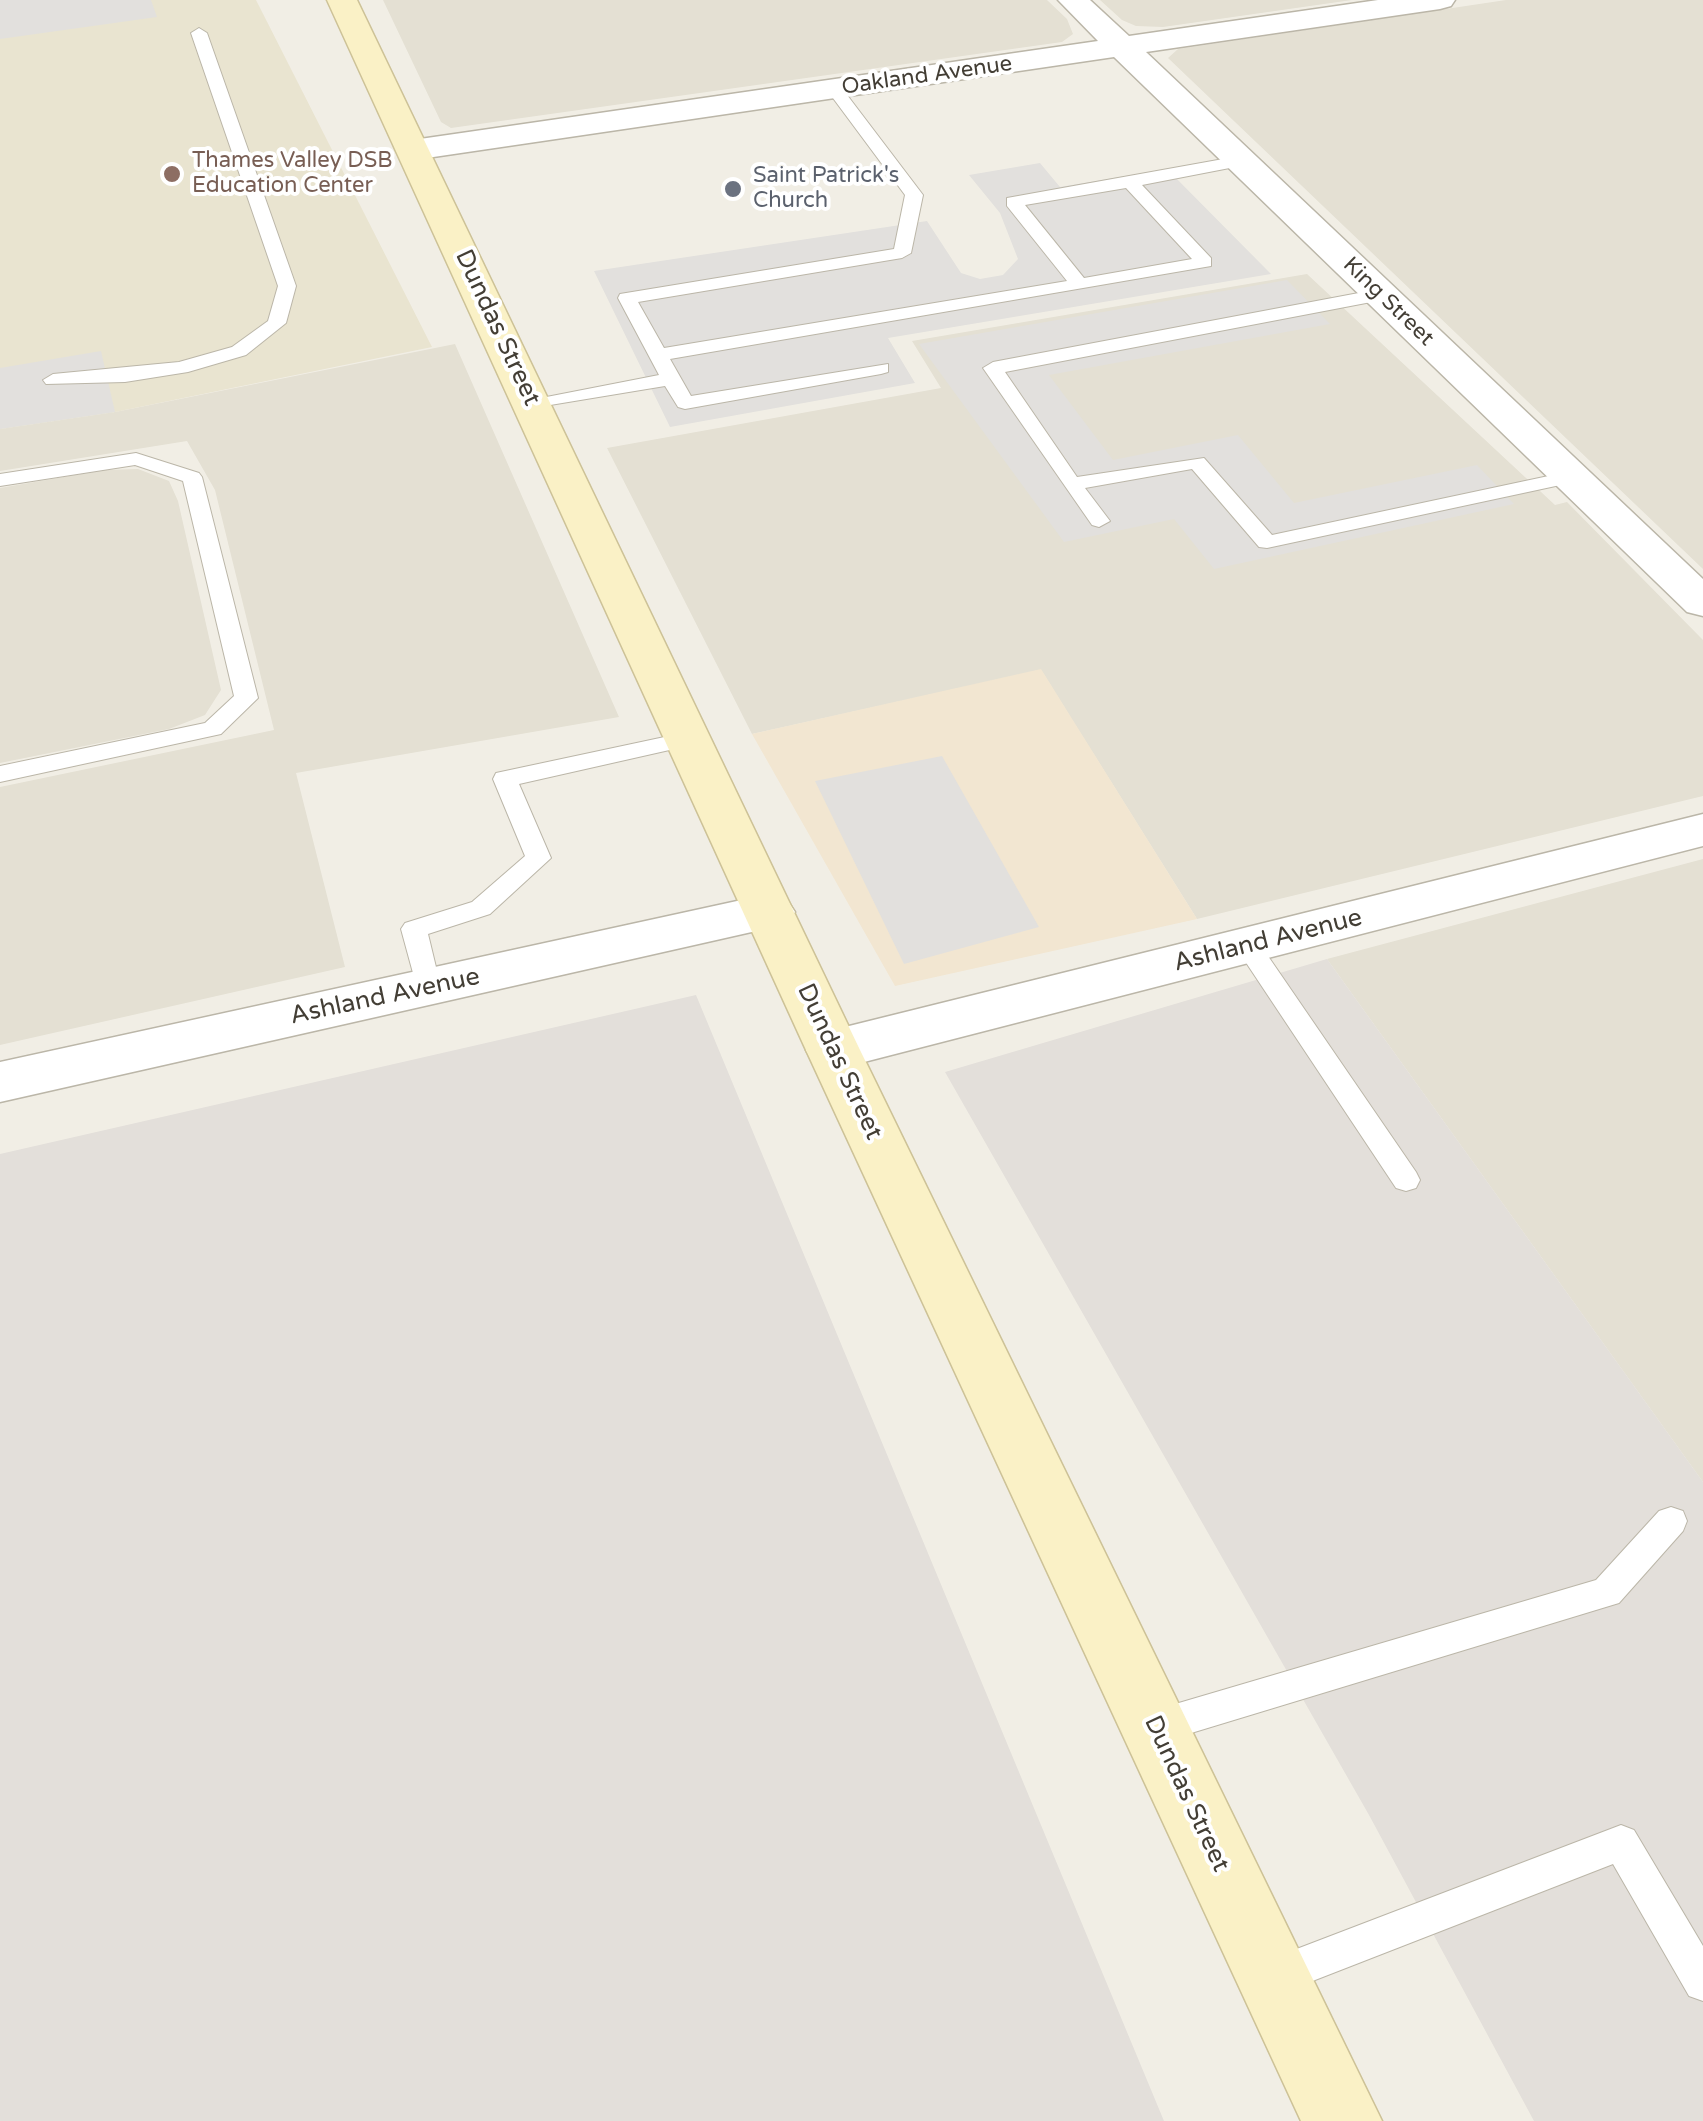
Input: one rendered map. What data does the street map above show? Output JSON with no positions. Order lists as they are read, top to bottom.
{
  "streets": {
    "main road": ["Dundas Street"],
    "street": ["Oakland Avenue", "King Street", "Ashland Avenue"]
  },
  "crossings": [
    ["Oakland Avenue", "King Street"],
    ["Oakland Avenue", "Dundas Street"],
    ["Dundas Street", "Ashland Avenue"]
  ],
  "places": ["Thames Valley DSB Education Center", "Saint Patrick's Church"]
}
